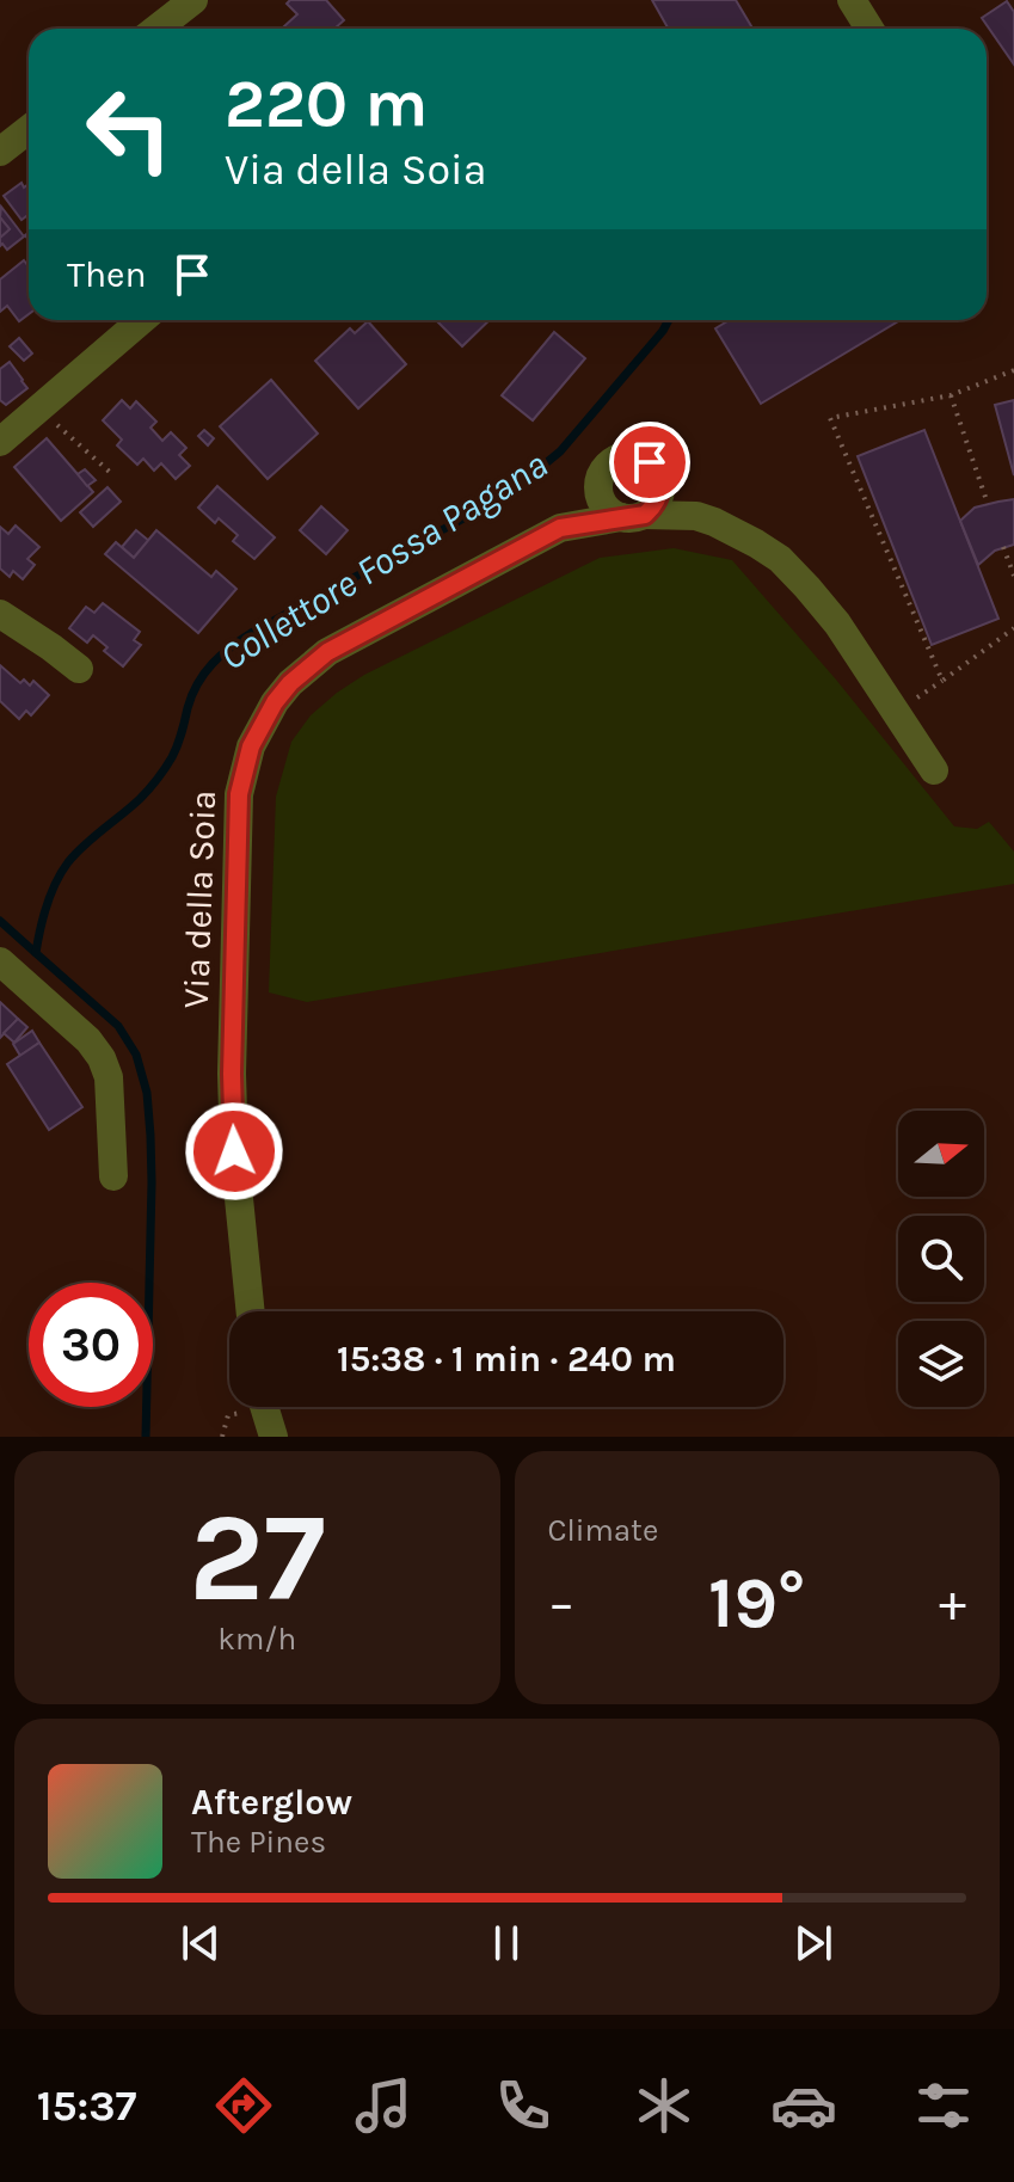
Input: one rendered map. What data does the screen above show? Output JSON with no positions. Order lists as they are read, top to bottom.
{
  "streets": {
    "street": ["Via della Soia"]
  },
  "water": ["Collettore Fossa Pagana"],
  "north": "right",
  "page": {
    "turn": ["220 m", "Via della Soia"],
    "then": "Then",
    "limit": "30",
    "trip": "15:38 · 1 min · 240 m",
    "tile": [
      ["27", "km/h"],
      "Climate"
    ],
    "heat": ["−", "19°", "+"],
    "song": ["Afterglow", "The Pines"],
    "tabs": "15:37"
  }
}
